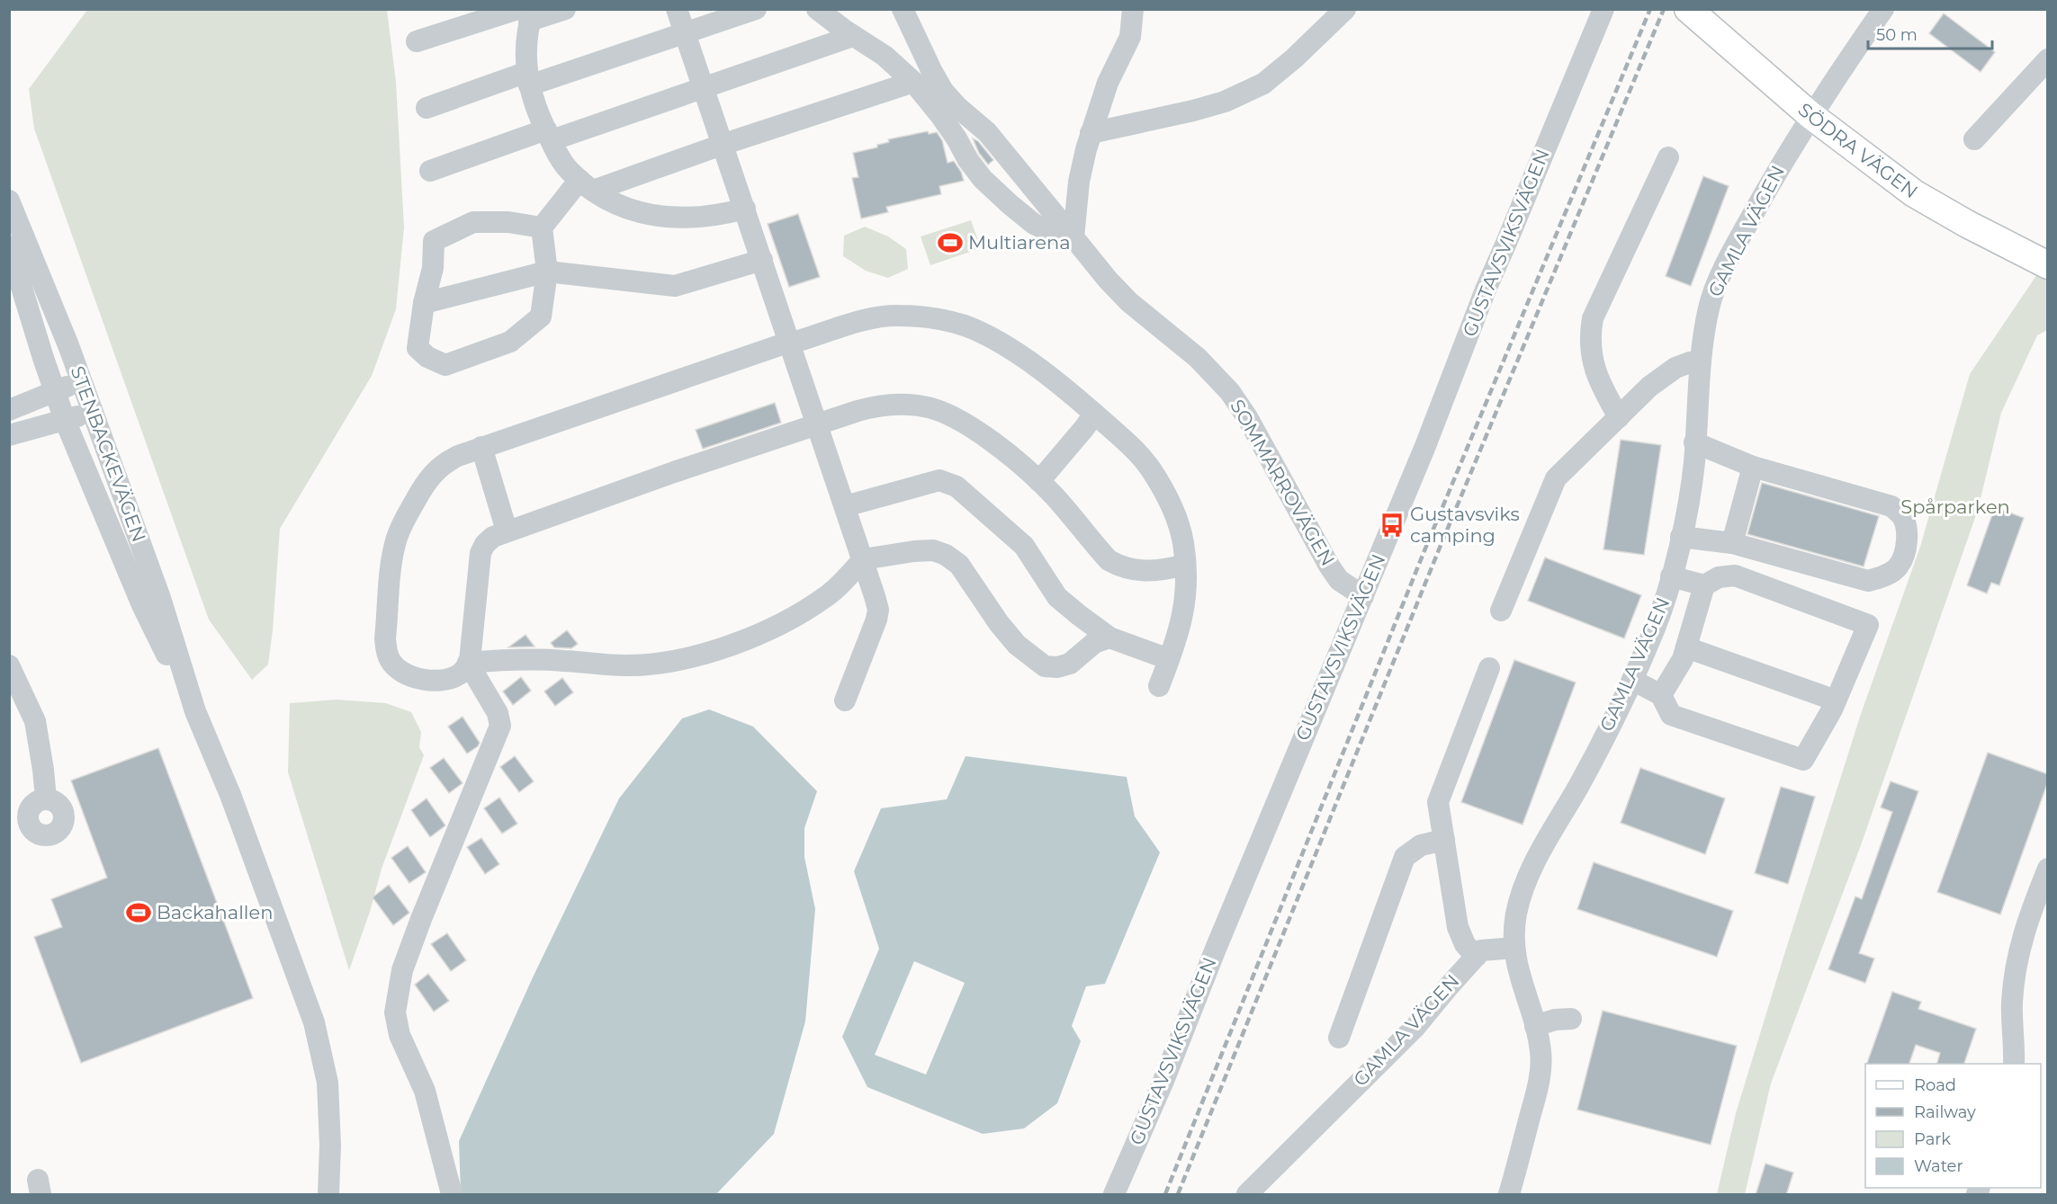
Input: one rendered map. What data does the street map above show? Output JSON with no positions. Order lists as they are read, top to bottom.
{
  "streets": {
    "main road": ["SÖDRA VÄGEN"],
    "street": [
      "GAMLA VÄGEN",
      "GUSTAVSVIKSVÄGEN",
      "STENBACKEVÄGEN",
      "SOMMARROVÄGEN"
    ]
  },
  "crossings": [
    ["SÖDRA VÄGEN", "GAMLA VÄGEN"],
    ["GUSTAVSVIKSVÄGEN", "SOMMARROVÄGEN"]
  ],
  "parks": ["Spårparken"],
  "places": {
    "sports": ["Multiarena", "Backahallen"],
    "bus stop": ["Gustavsviks camping"]
  },
  "legend": [
    "Road",
    "Railway",
    "Park",
    "Water"
  ],
  "scale_bar": "50 m"
}
